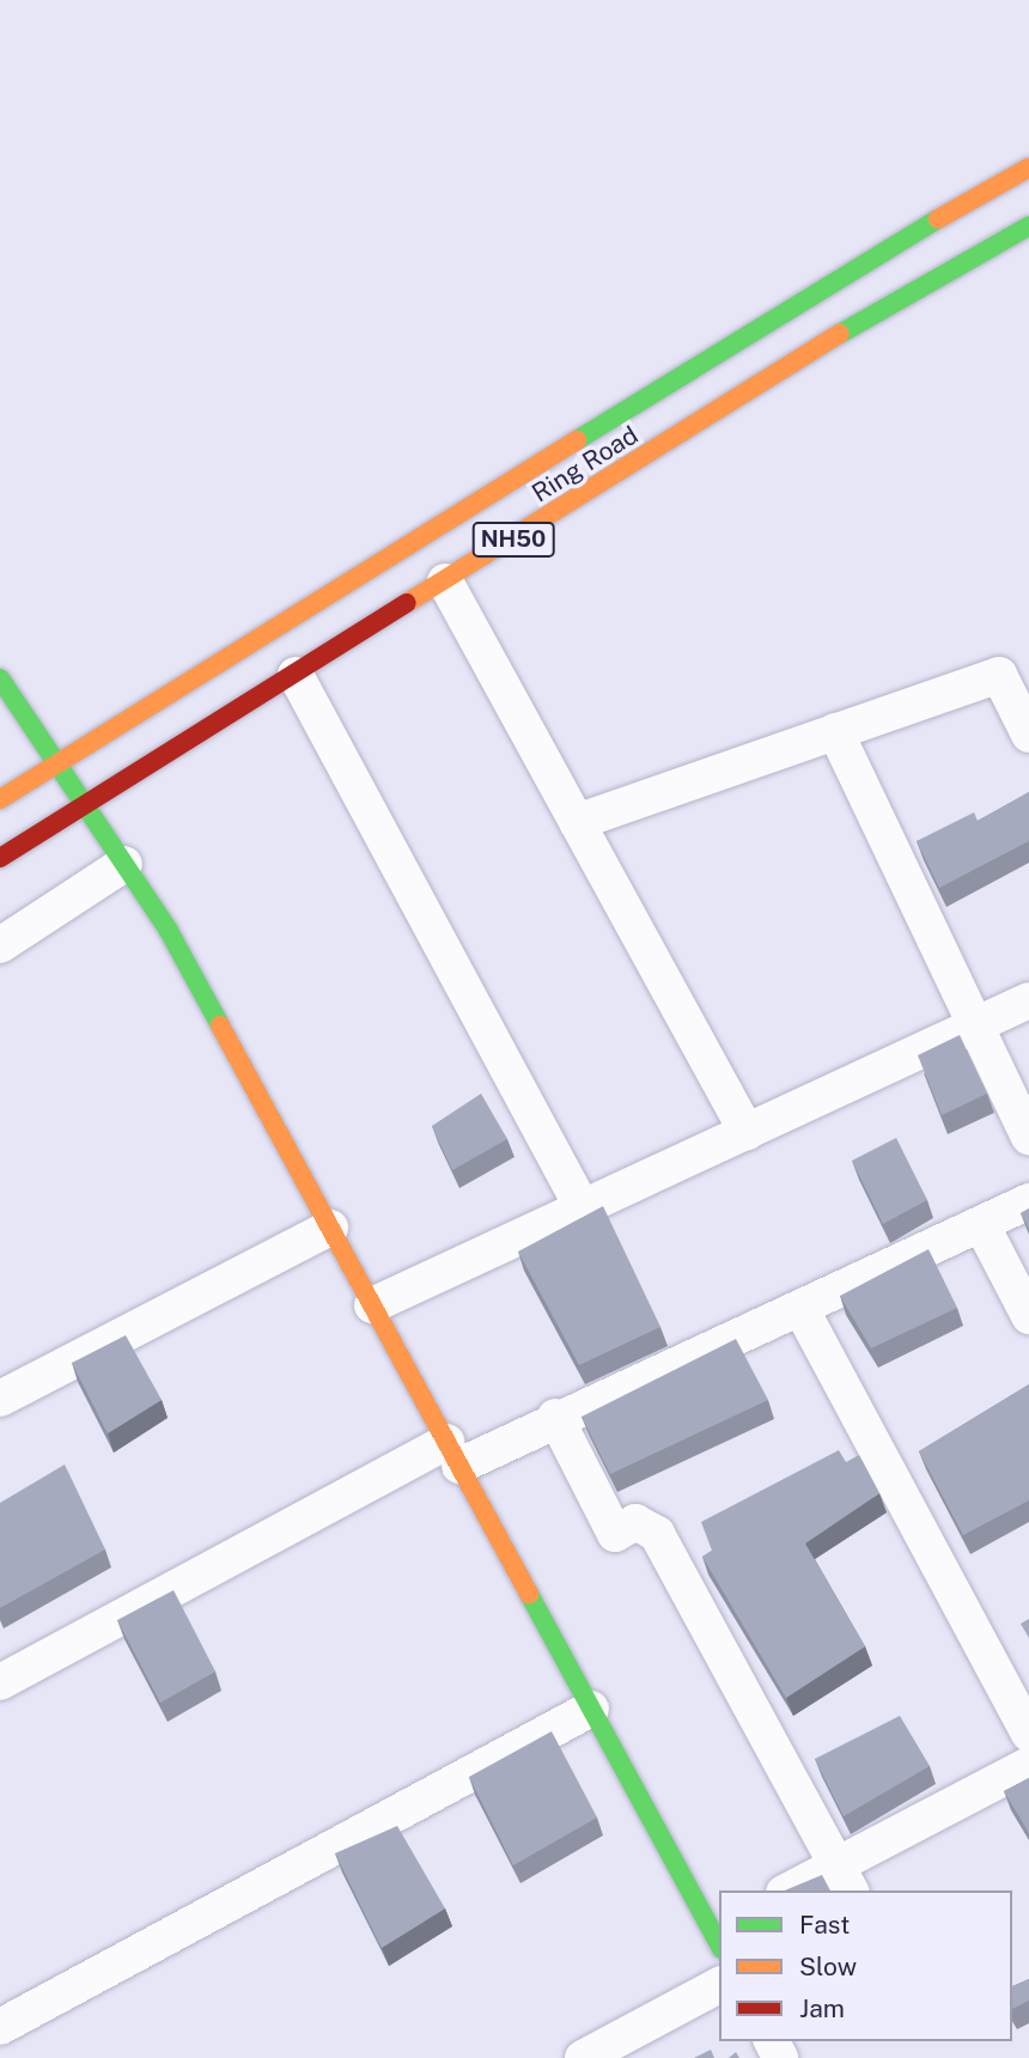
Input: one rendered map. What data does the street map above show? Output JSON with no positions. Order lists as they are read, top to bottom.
{
  "streets": {
    "main road": ["Ring Road", "NH50"]
  },
  "legend": ["Fast", "Slow", "Jam"]
}
